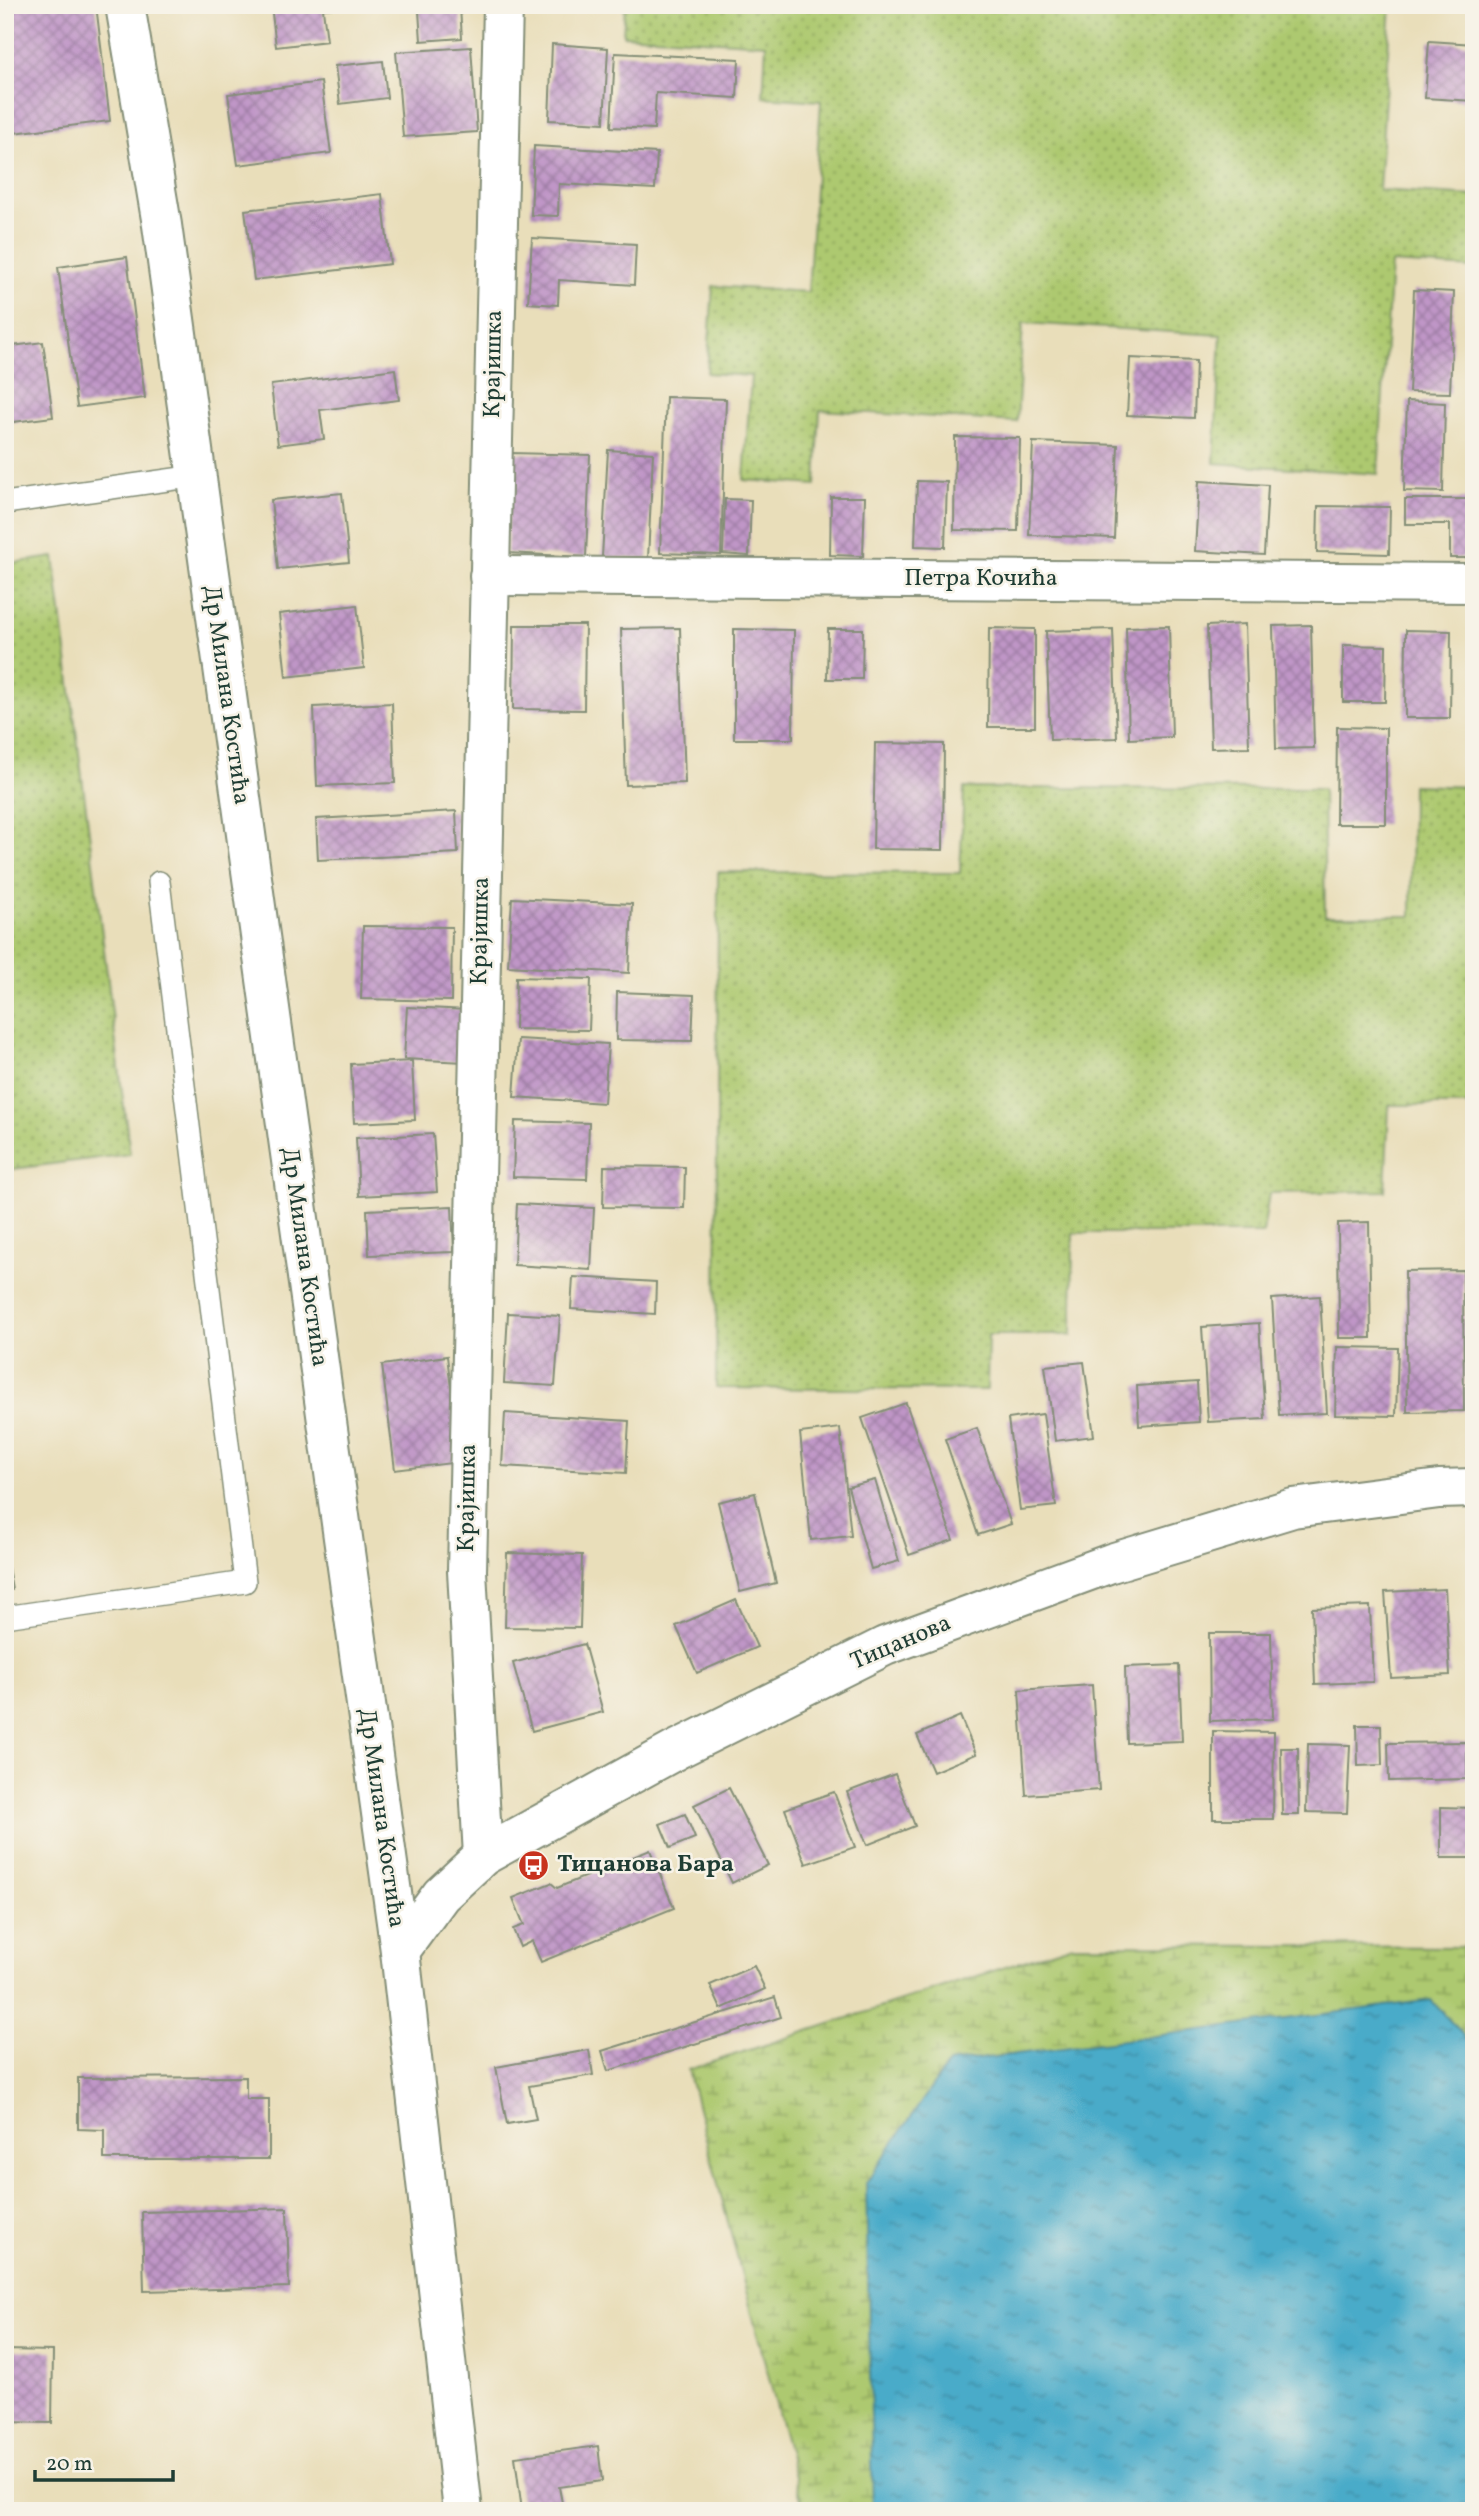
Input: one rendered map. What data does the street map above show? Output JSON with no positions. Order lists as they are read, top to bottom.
{
  "streets": {
    "street": [
      "Крајишка",
      "Петра Кочића",
      "Др Милана Костића",
      "Тицанова"
    ]
  },
  "crossings": [
    ["Крајишка", "Петра Кочића"],
    ["Крајишка", "Тицанова"],
    ["Др Милана Костића", "Тицанова"]
  ],
  "places": {
    "bus stop": ["Тицанова Бара"]
  },
  "scale_bar": "20 m"
}
